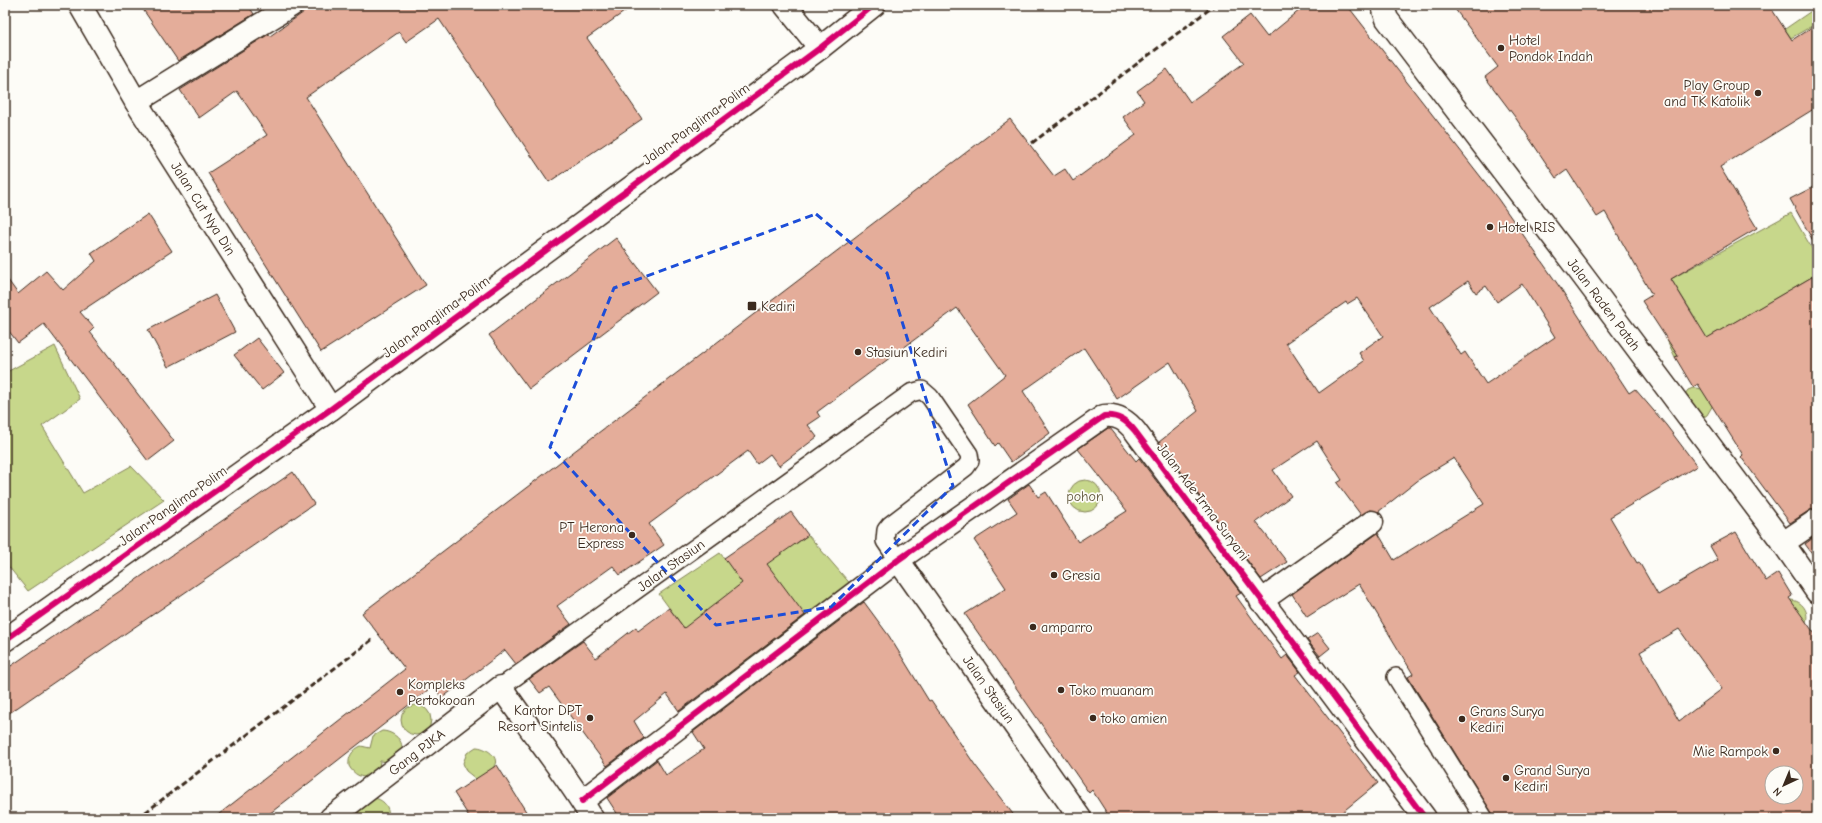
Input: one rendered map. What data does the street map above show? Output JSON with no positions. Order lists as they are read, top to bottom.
{
  "streets": {
    "street": [
      "Jalan Panglima Polim",
      "Jalan Cut Nya Din",
      "Jalan Raden Patah",
      "Jalan Ade Irma Suryani",
      "Jalan Stasiun",
      "Gang PJKA"
    ]
  },
  "crossings": [
    ["Jalan Panglima Polim", "Jalan Cut Nya Din"],
    ["Jalan Ade Irma Suryani", "Jalan Stasiun"],
    ["Jalan Stasiun", "Gang PJKA"]
  ],
  "parks": ["pohon"],
  "places": {
    "other": [
      "Hotel Pondok Indah",
      "Play Group and TK Katolik",
      "Hotel RIS",
      "Stasiun Kediri",
      "PT Herona Express",
      "Gresia",
      "amparro",
      "Toko muanam",
      "Kompleks Pertokooan",
      "Kantor DPT Resort Sintelis",
      "toko amien",
      "Grans Surya Kediri",
      "Mie Rampok",
      "Grand Surya Kediri"
    ],
    "transit": ["Kediri"]
  },
  "north": "bottom left"
}
